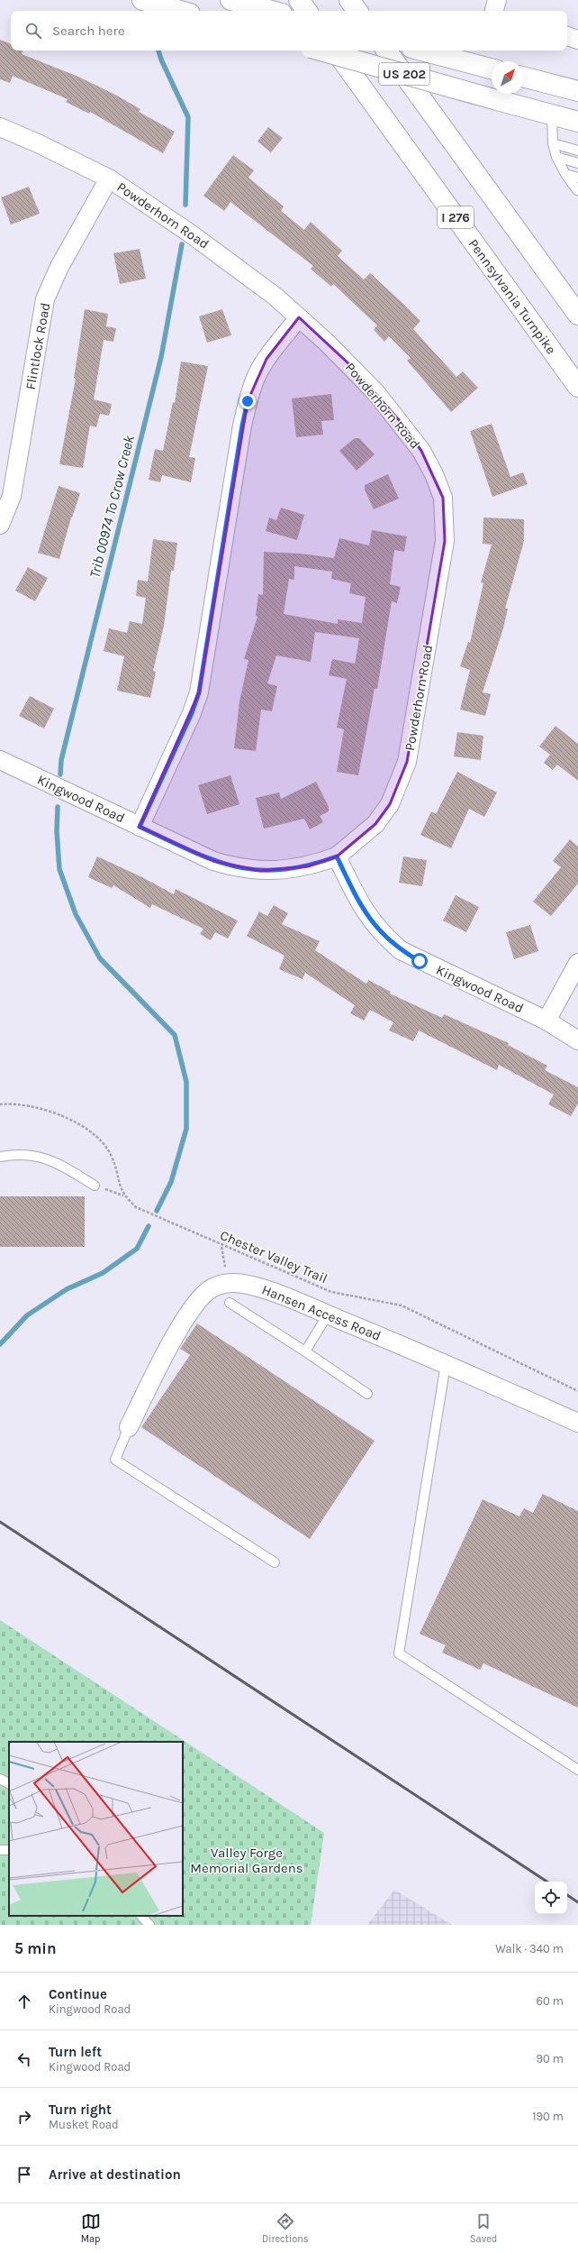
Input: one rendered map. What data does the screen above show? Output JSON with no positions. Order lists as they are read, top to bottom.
{
  "streets": {
    "highway": ["US 202", "I 276", "Pennsylvania Turnpike"],
    "street": [
      "Powderhorn Road",
      "Flintlock Road",
      "Kingwood Road",
      "Hansen Access Road"
    ],
    "path": ["Chester Valley Trail"]
  },
  "crossings": [
    ["Powderhorn Road", "Flintlock Road"],
    ["Powderhorn Road", "Kingwood Road"]
  ],
  "water": ["Trib 00974 To Crow Creek"],
  "parks": ["Valley Forge Memorial Gardens"],
  "north": "top right",
  "page": {
    "search": "Search here",
    "heading": ["5 min", "Walk · 340 m"],
    "list": [
      ["Continue", "Kingwood Road", "60 m"],
      ["Turn left", "Kingwood Road", "90 m"],
      ["Turn right", "Musket Road", "190 m"],
      "Arrive at destination"
    ],
    "nav": ["Map", "Directions", "Saved"]
  }
}
